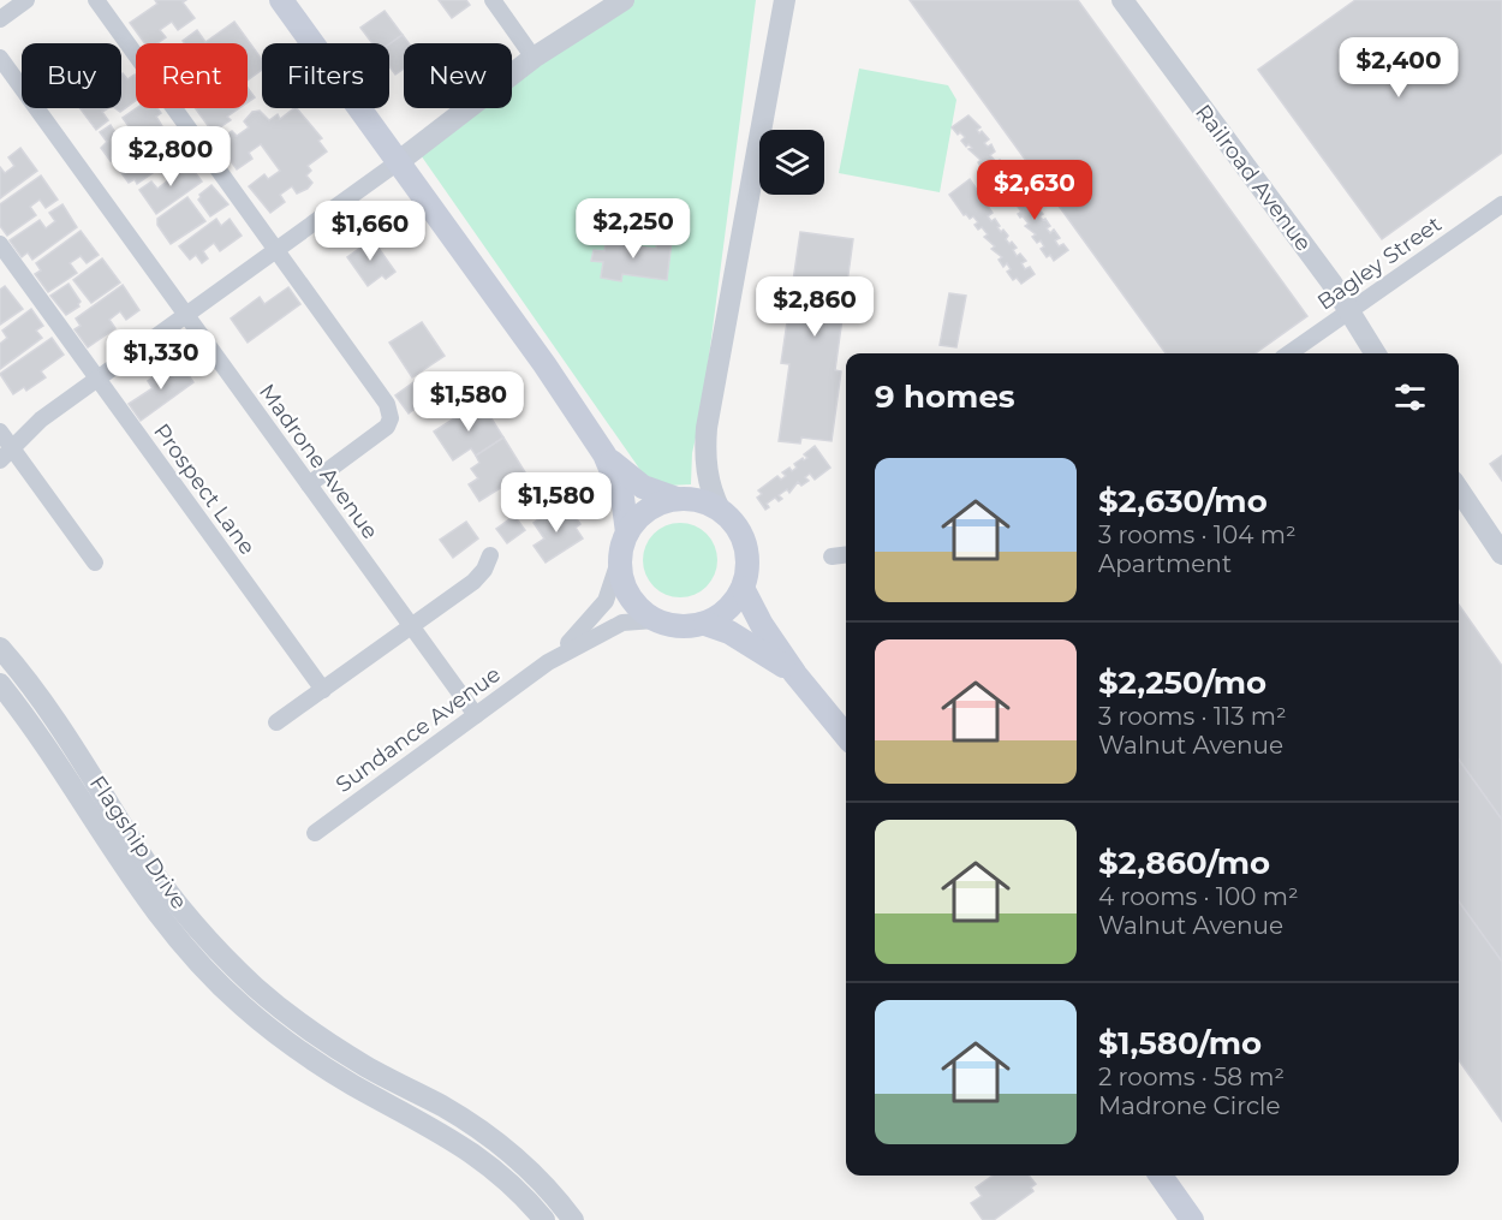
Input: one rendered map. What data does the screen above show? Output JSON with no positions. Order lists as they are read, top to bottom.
{
  "streets": {
    "street": [
      "Railroad Avenue",
      "Bagley Street",
      "Madrone Avenue",
      "Prospect Lane",
      "Sundance Avenue",
      "Flagship Drive"
    ]
  },
  "crossings": [
    ["Railroad Avenue", "Bagley Street"],
    ["Madrone Avenue", "Sundance Avenue"]
  ],
  "page": {
    "price": [
      "$2,400",
      "$2,800",
      "$2,630",
      "$2,250",
      "$1,660",
      "$2,860",
      "$1,330",
      "$1,580",
      "$1,580"
    ],
    "chip": [
      "Buy",
      "Rent",
      "Filters",
      "New"
    ],
    "heading": "9 homes",
    "list": [
      {
        "name": "$2,630/mo",
        "note": "3 rooms · 104 m² · Apartment"
      },
      {
        "name": "$2,250/mo",
        "note": "3 rooms · 113 m² · Walnut Avenue"
      },
      {
        "name": "$2,860/mo",
        "note": "4 rooms · 100 m² · Walnut Avenue"
      },
      {
        "name": "$1,580/mo",
        "note": "2 rooms · 58 m² · Madrone Circle"
      }
    ]
  }
}
